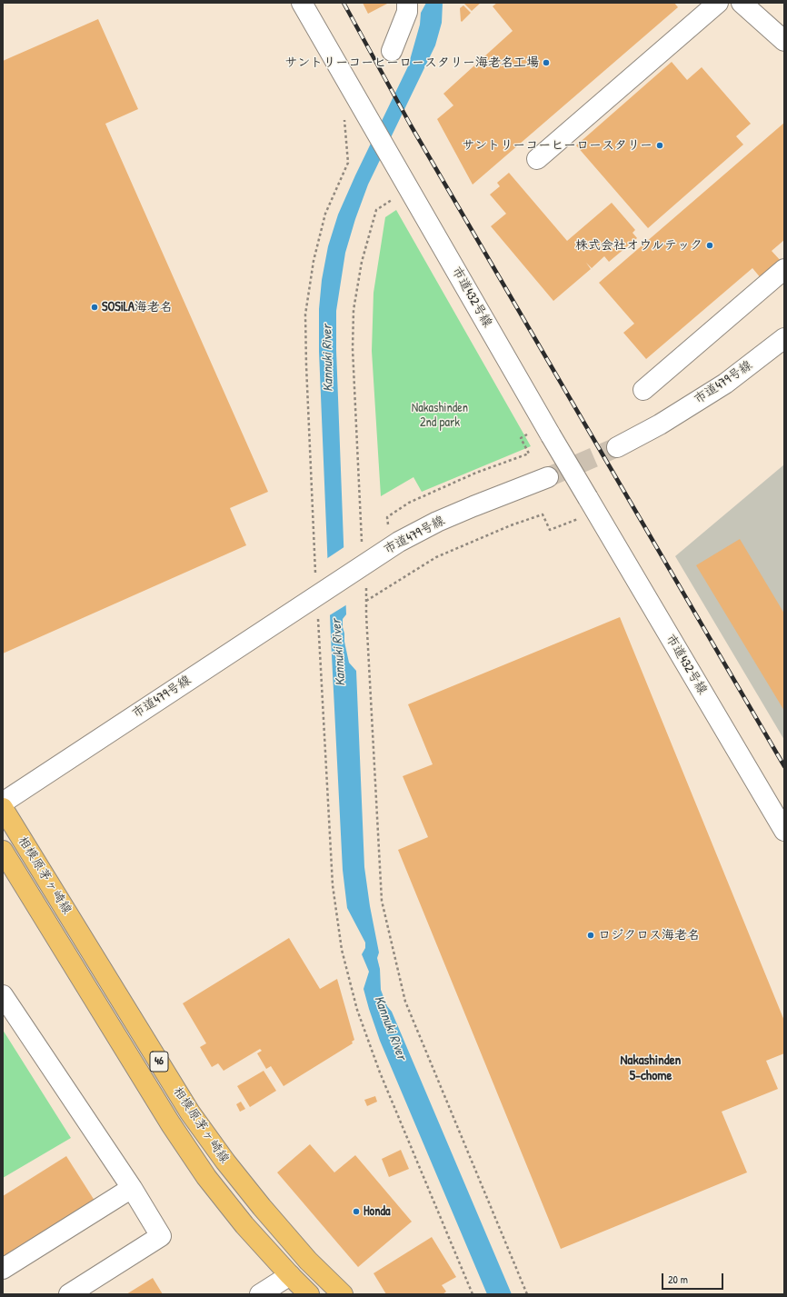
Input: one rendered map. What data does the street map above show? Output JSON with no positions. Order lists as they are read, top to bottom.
{
  "streets": {
    "main road": ["相模原茅ヶ崎線", "46"],
    "street": ["市道432号線", "市道479号線"]
  },
  "districts": ["Nakashinden 5-chome"],
  "water": ["Kannuki River"],
  "parks": ["Nakashinden 2nd park"],
  "places": [
    "サントリーコーヒーロースタリー海老名工場",
    "サントリーコーヒーロースタリー",
    "株式会社オウルテック",
    "SOSiLA海老名",
    "ロジクロス海老名",
    "Honda"
  ],
  "scale_bar": "20 m"
}
